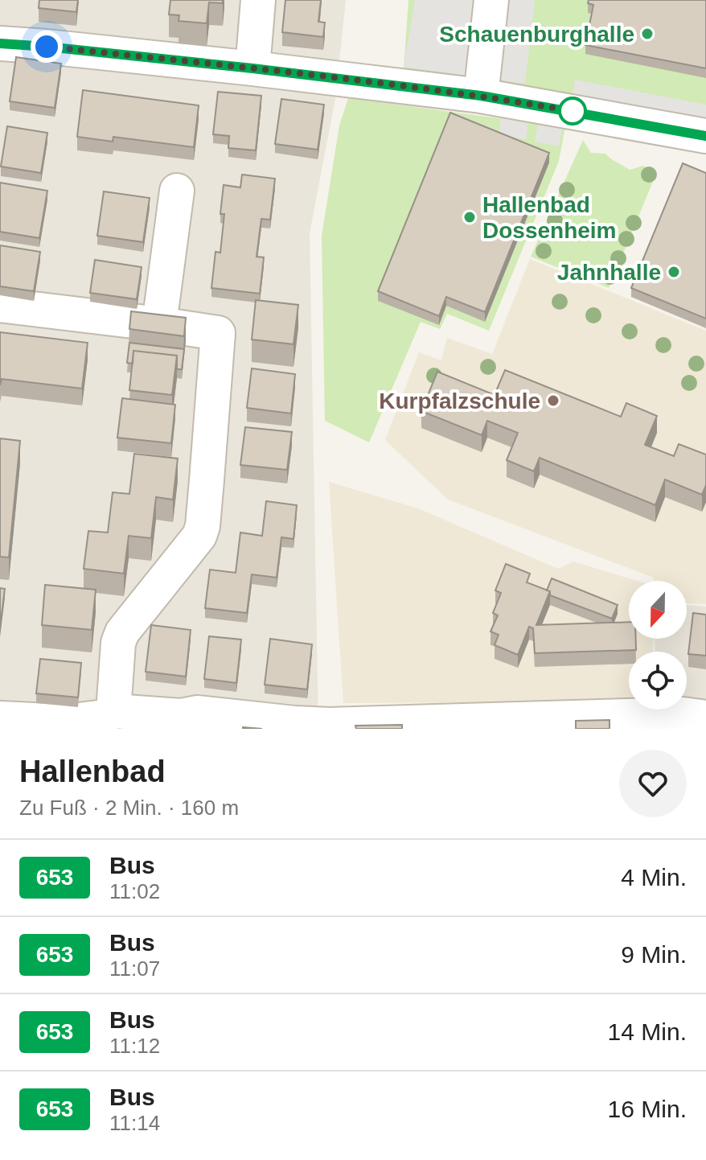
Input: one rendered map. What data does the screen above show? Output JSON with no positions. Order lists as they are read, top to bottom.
{
  "places": [
    "Schauenburghalle",
    "Hallenbad Dossenheim",
    "Jahnhalle",
    "Kurpfalzschule"
  ],
  "lines": ["bus line 653"],
  "north": "bottom",
  "page": {
    "heading": ["Hallenbad", "Zu Fuß · 2 Min. · 160 m"],
    "list": [
      {
        "mark": "653",
        "name": "Bus",
        "note": "11:02",
        "value": "4 Min."
      },
      {
        "mark": "653",
        "name": "Bus",
        "note": "11:07",
        "value": "9 Min."
      },
      {
        "mark": "653",
        "name": "Bus",
        "note": "11:12",
        "value": "14 Min."
      },
      {
        "mark": "653",
        "name": "Bus",
        "note": "11:14",
        "value": "16 Min."
      }
    ]
  }
}
